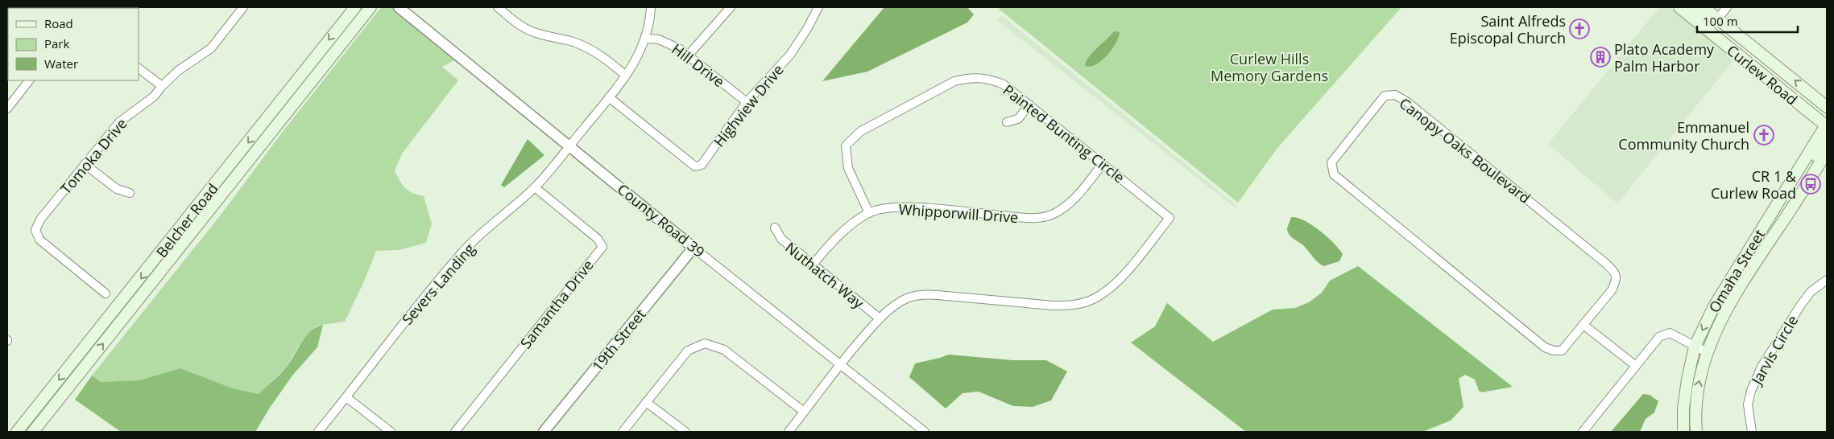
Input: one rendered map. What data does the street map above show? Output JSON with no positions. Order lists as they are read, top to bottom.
{
  "streets": {
    "main road": ["Curlew Road", "Belcher Road", "Omaha Street"],
    "street": [
      "Hill Drive",
      "Highview Drive",
      "Painted Bunting Circle",
      "Canopy Oaks Boulevard",
      "Tomoka Drive",
      "Whipporwill Drive",
      "County Road 39",
      "Nuthatch Way",
      "Severs Landing",
      "Samantha Drive",
      "19th Street",
      "Jarvis Circle"
    ]
  },
  "crossings": [
    ["Hill Drive", "Highview Drive"],
    ["Hill Drive", "Severs Landing"],
    ["Curlew Road", "Omaha Street"],
    ["Highview Drive", "Severs Landing"],
    ["Painted Bunting Circle", "Whipporwill Drive"],
    ["Painted Bunting Circle", "Nuthatch Way"],
    ["Whipporwill Drive", "Nuthatch Way"],
    ["County Road 39", "Severs Landing"],
    ["County Road 39", "19th Street"],
    ["Severs Landing", "Samantha Drive"]
  ],
  "parks": ["Curlew Hills Memory Gardens"],
  "places": {
    "church": ["Saint Alfreds Episcopal Church", "Emmanuel Community Church"],
    "building": ["Plato Academy Palm Harbor"],
    "bus stop": ["CR 1 & Curlew Road"]
  },
  "legend": ["Road", "Park", "Water"],
  "scale_bar": "100 m"
}
